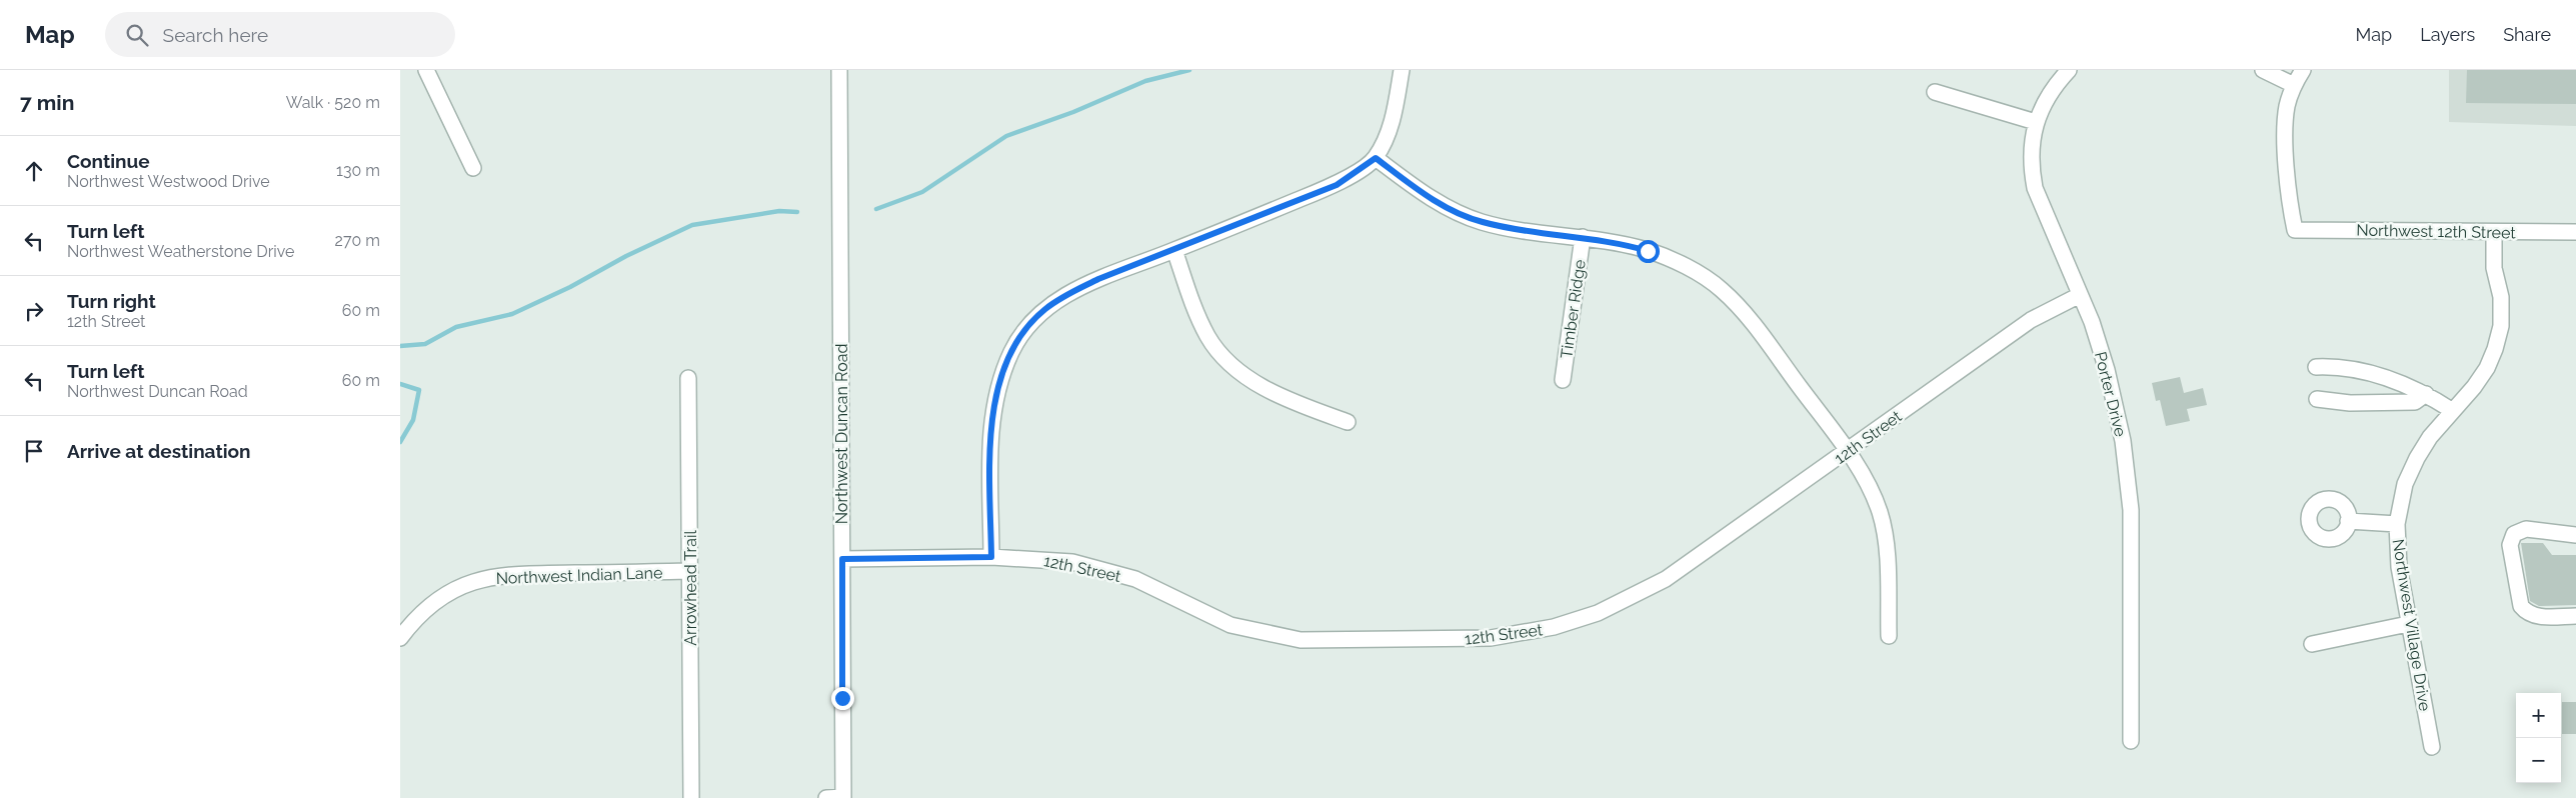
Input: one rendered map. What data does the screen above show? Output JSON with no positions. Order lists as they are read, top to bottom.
{
  "streets": {
    "street": [
      "Northwest 12th Street",
      "Timber Ridge",
      "Porter Drive",
      "Northwest Duncan Road",
      "12th Street",
      "Northwest Indian Lane",
      "Arrowhead Trail",
      "Northwest Village Drive"
    ]
  },
  "crossings": [
    ["Northwest 12th Street", "Northwest Village Drive"],
    ["Porter Drive", "12th Street"],
    ["Northwest Duncan Road", "12th Street"],
    ["Northwest Indian Lane", "Arrowhead Trail"]
  ],
  "page": {
    "header": "Map",
    "search": "Search here",
    "nav": ["Map", "Layers", "Share"],
    "heading": ["7 min", "Walk · 520 m"],
    "list": [
      ["Continue", "Northwest Westwood Drive", "130 m"],
      ["Turn left", "Northwest Weatherstone Drive", "270 m"],
      ["Turn right", "12th Street", "60 m"],
      ["Turn left", "Northwest Duncan Road", "60 m"],
      "Arrive at destination"
    ],
    "map_buttons": ["+", "−"]
  }
}
